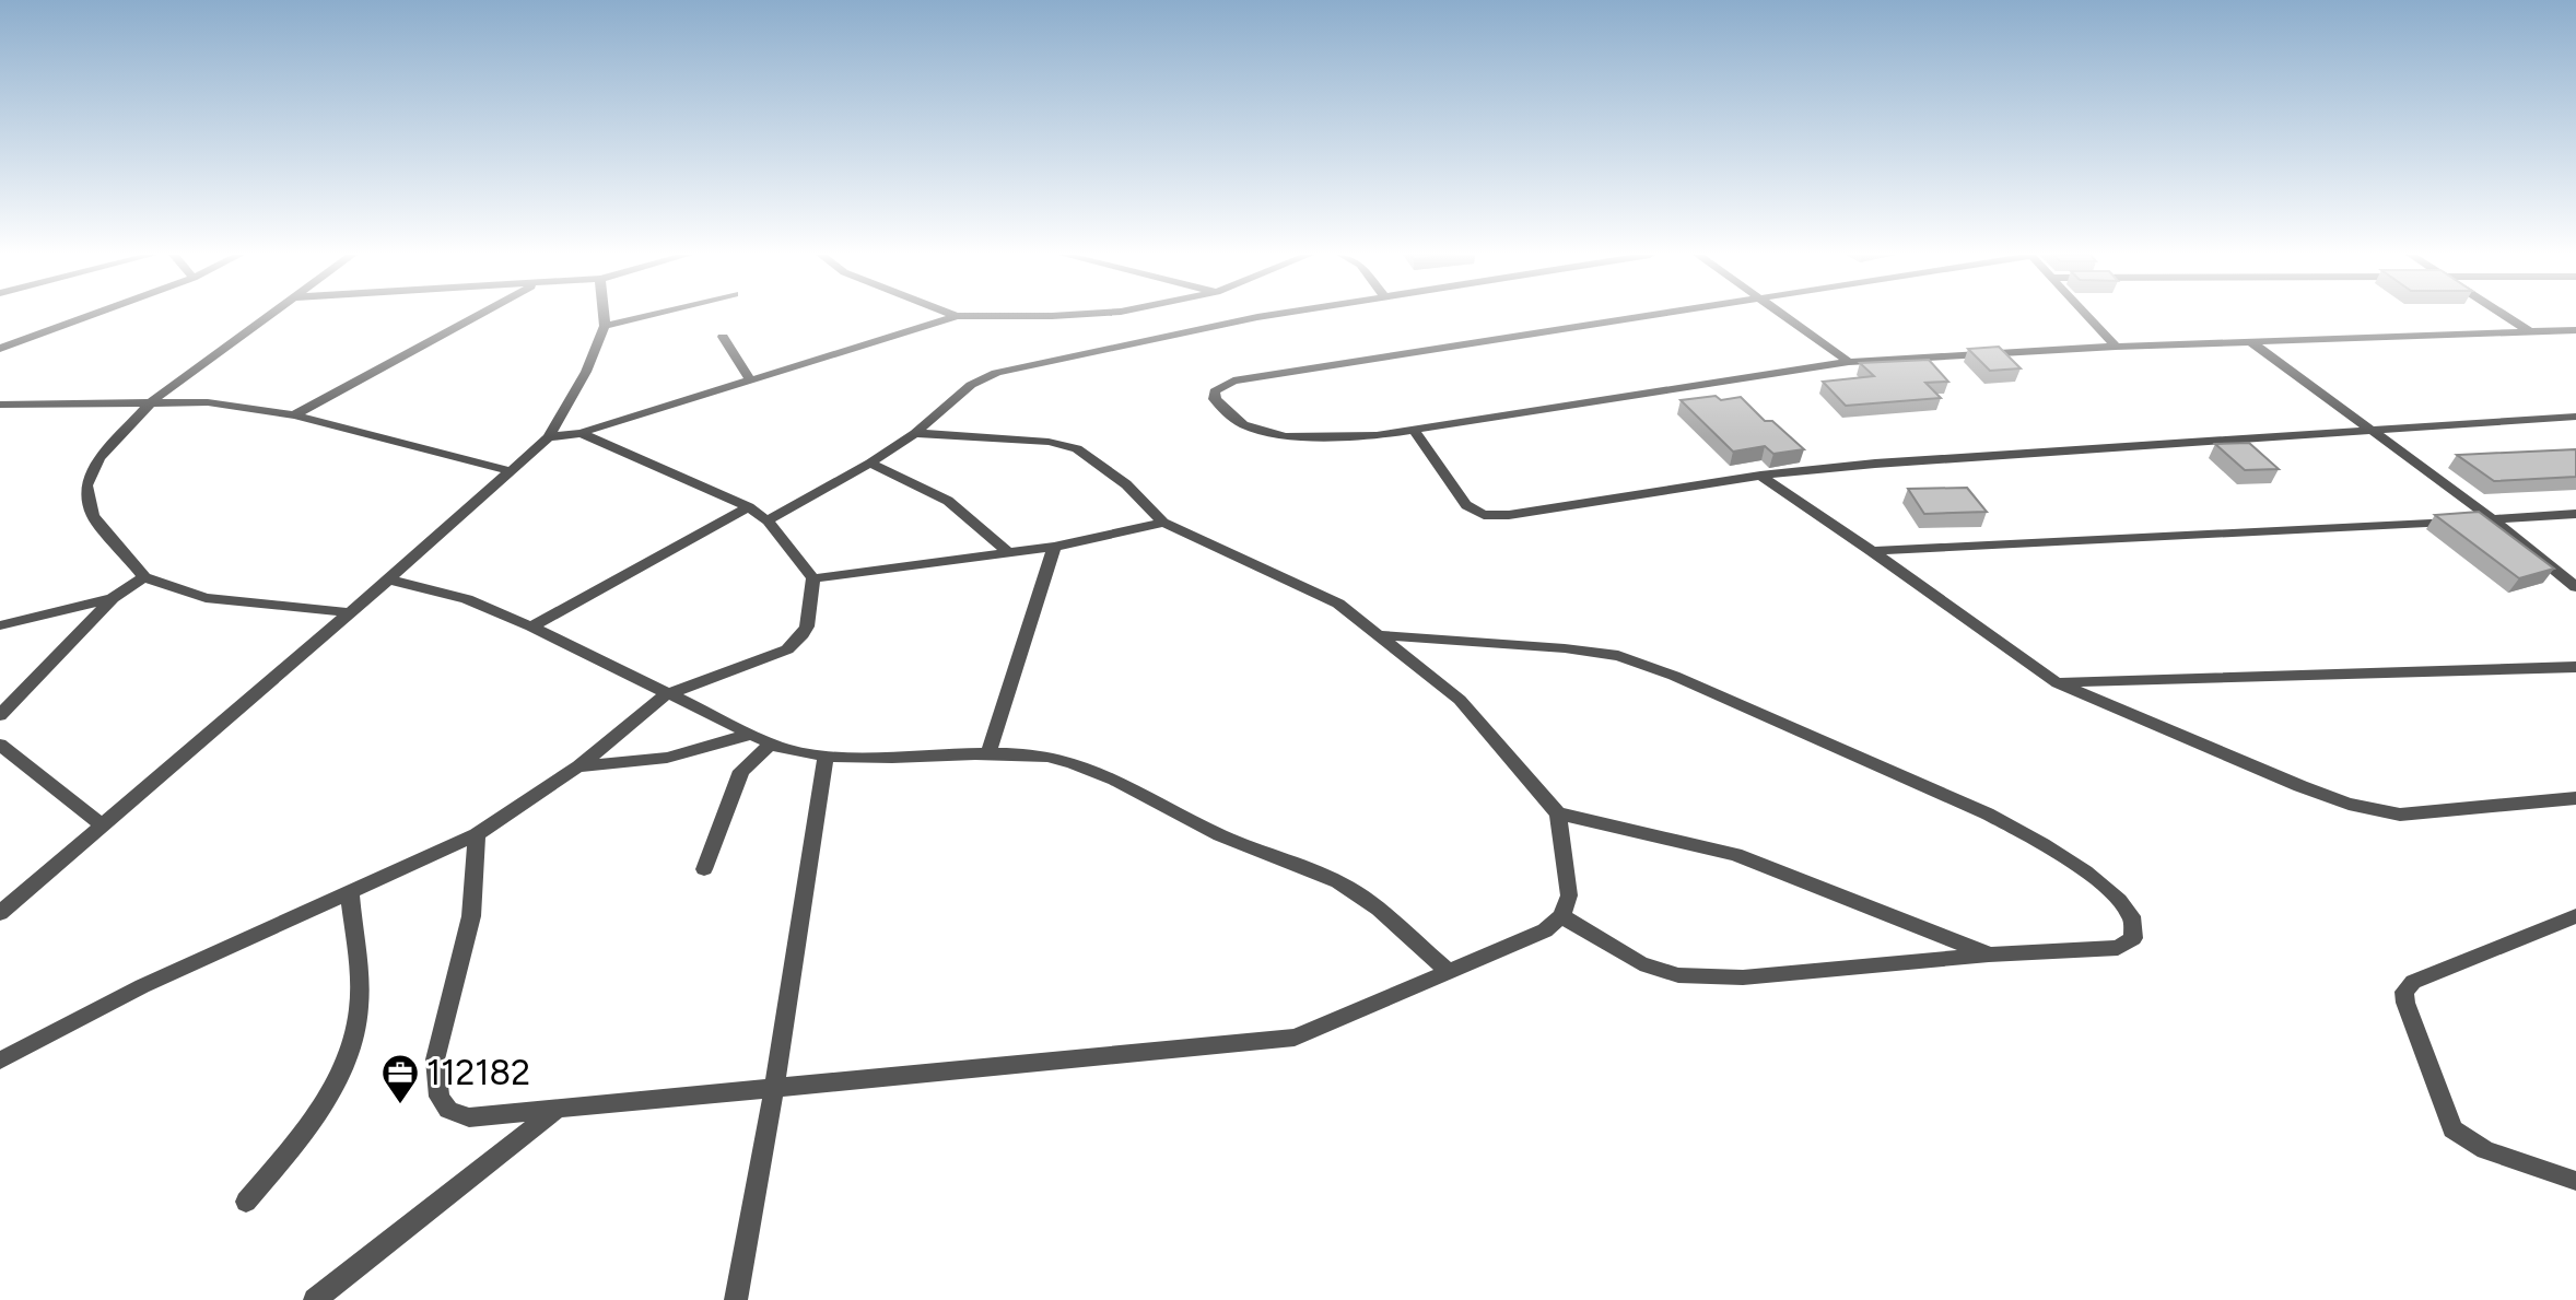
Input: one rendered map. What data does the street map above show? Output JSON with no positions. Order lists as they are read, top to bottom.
{
  "places": {
    "office": ["112182"]
  }
}
